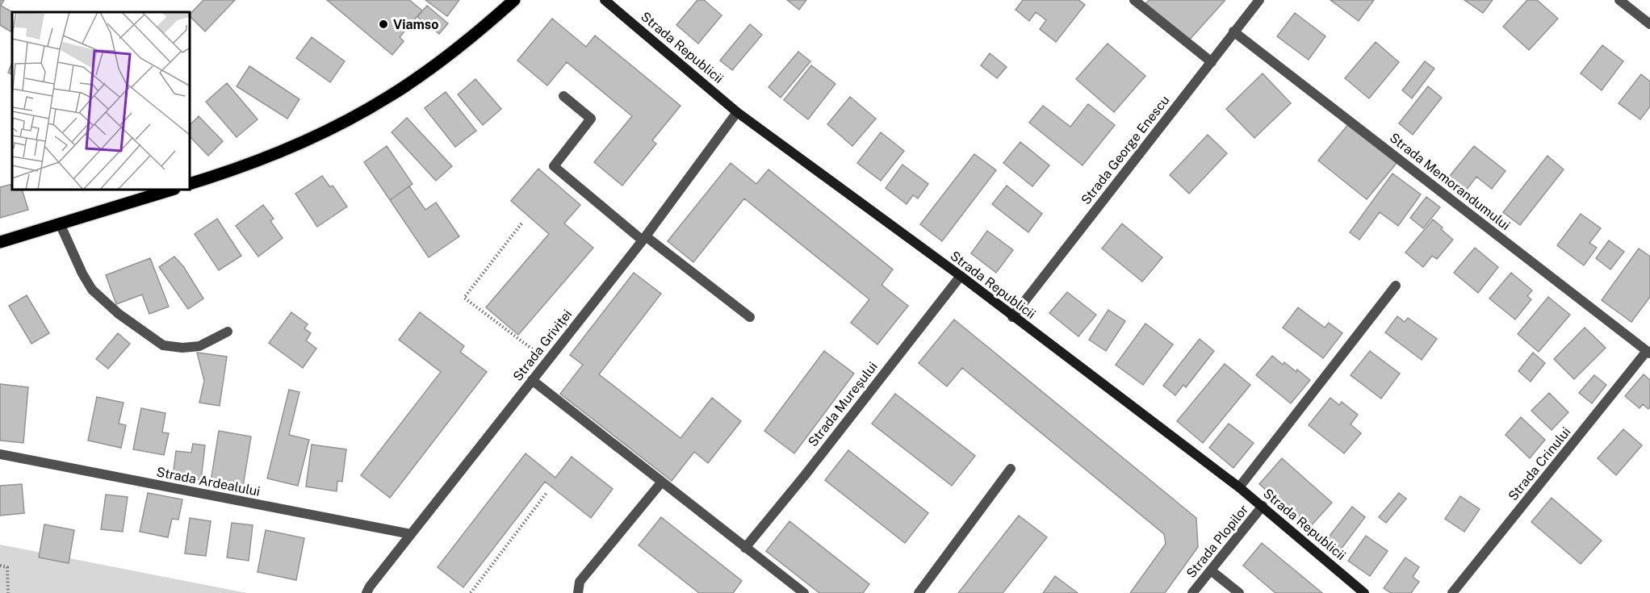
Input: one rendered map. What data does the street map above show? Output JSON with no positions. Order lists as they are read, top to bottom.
{
  "streets": {
    "street": [
      "Strada Republicii",
      "Strada George Enescu",
      "Strada Memorandumului",
      "Strada Griviței",
      "Strada Mureșului",
      "Strada Crinului",
      "Strada Ardealului",
      "Strada Plopilor"
    ]
  },
  "crossings": [
    ["Strada Republicii", "Strada George Enescu"],
    ["Strada Republicii", "Strada Griviței"],
    ["Strada Republicii", "Strada Mureșului"],
    ["Strada Republicii", "Strada Plopilor"],
    ["Strada George Enescu", "Strada Memorandumului"],
    ["Strada Memorandumului", "Strada Crinului"],
    ["Strada Griviței", "Strada Ardealului"]
  ],
  "places": ["Viamso"]
}
